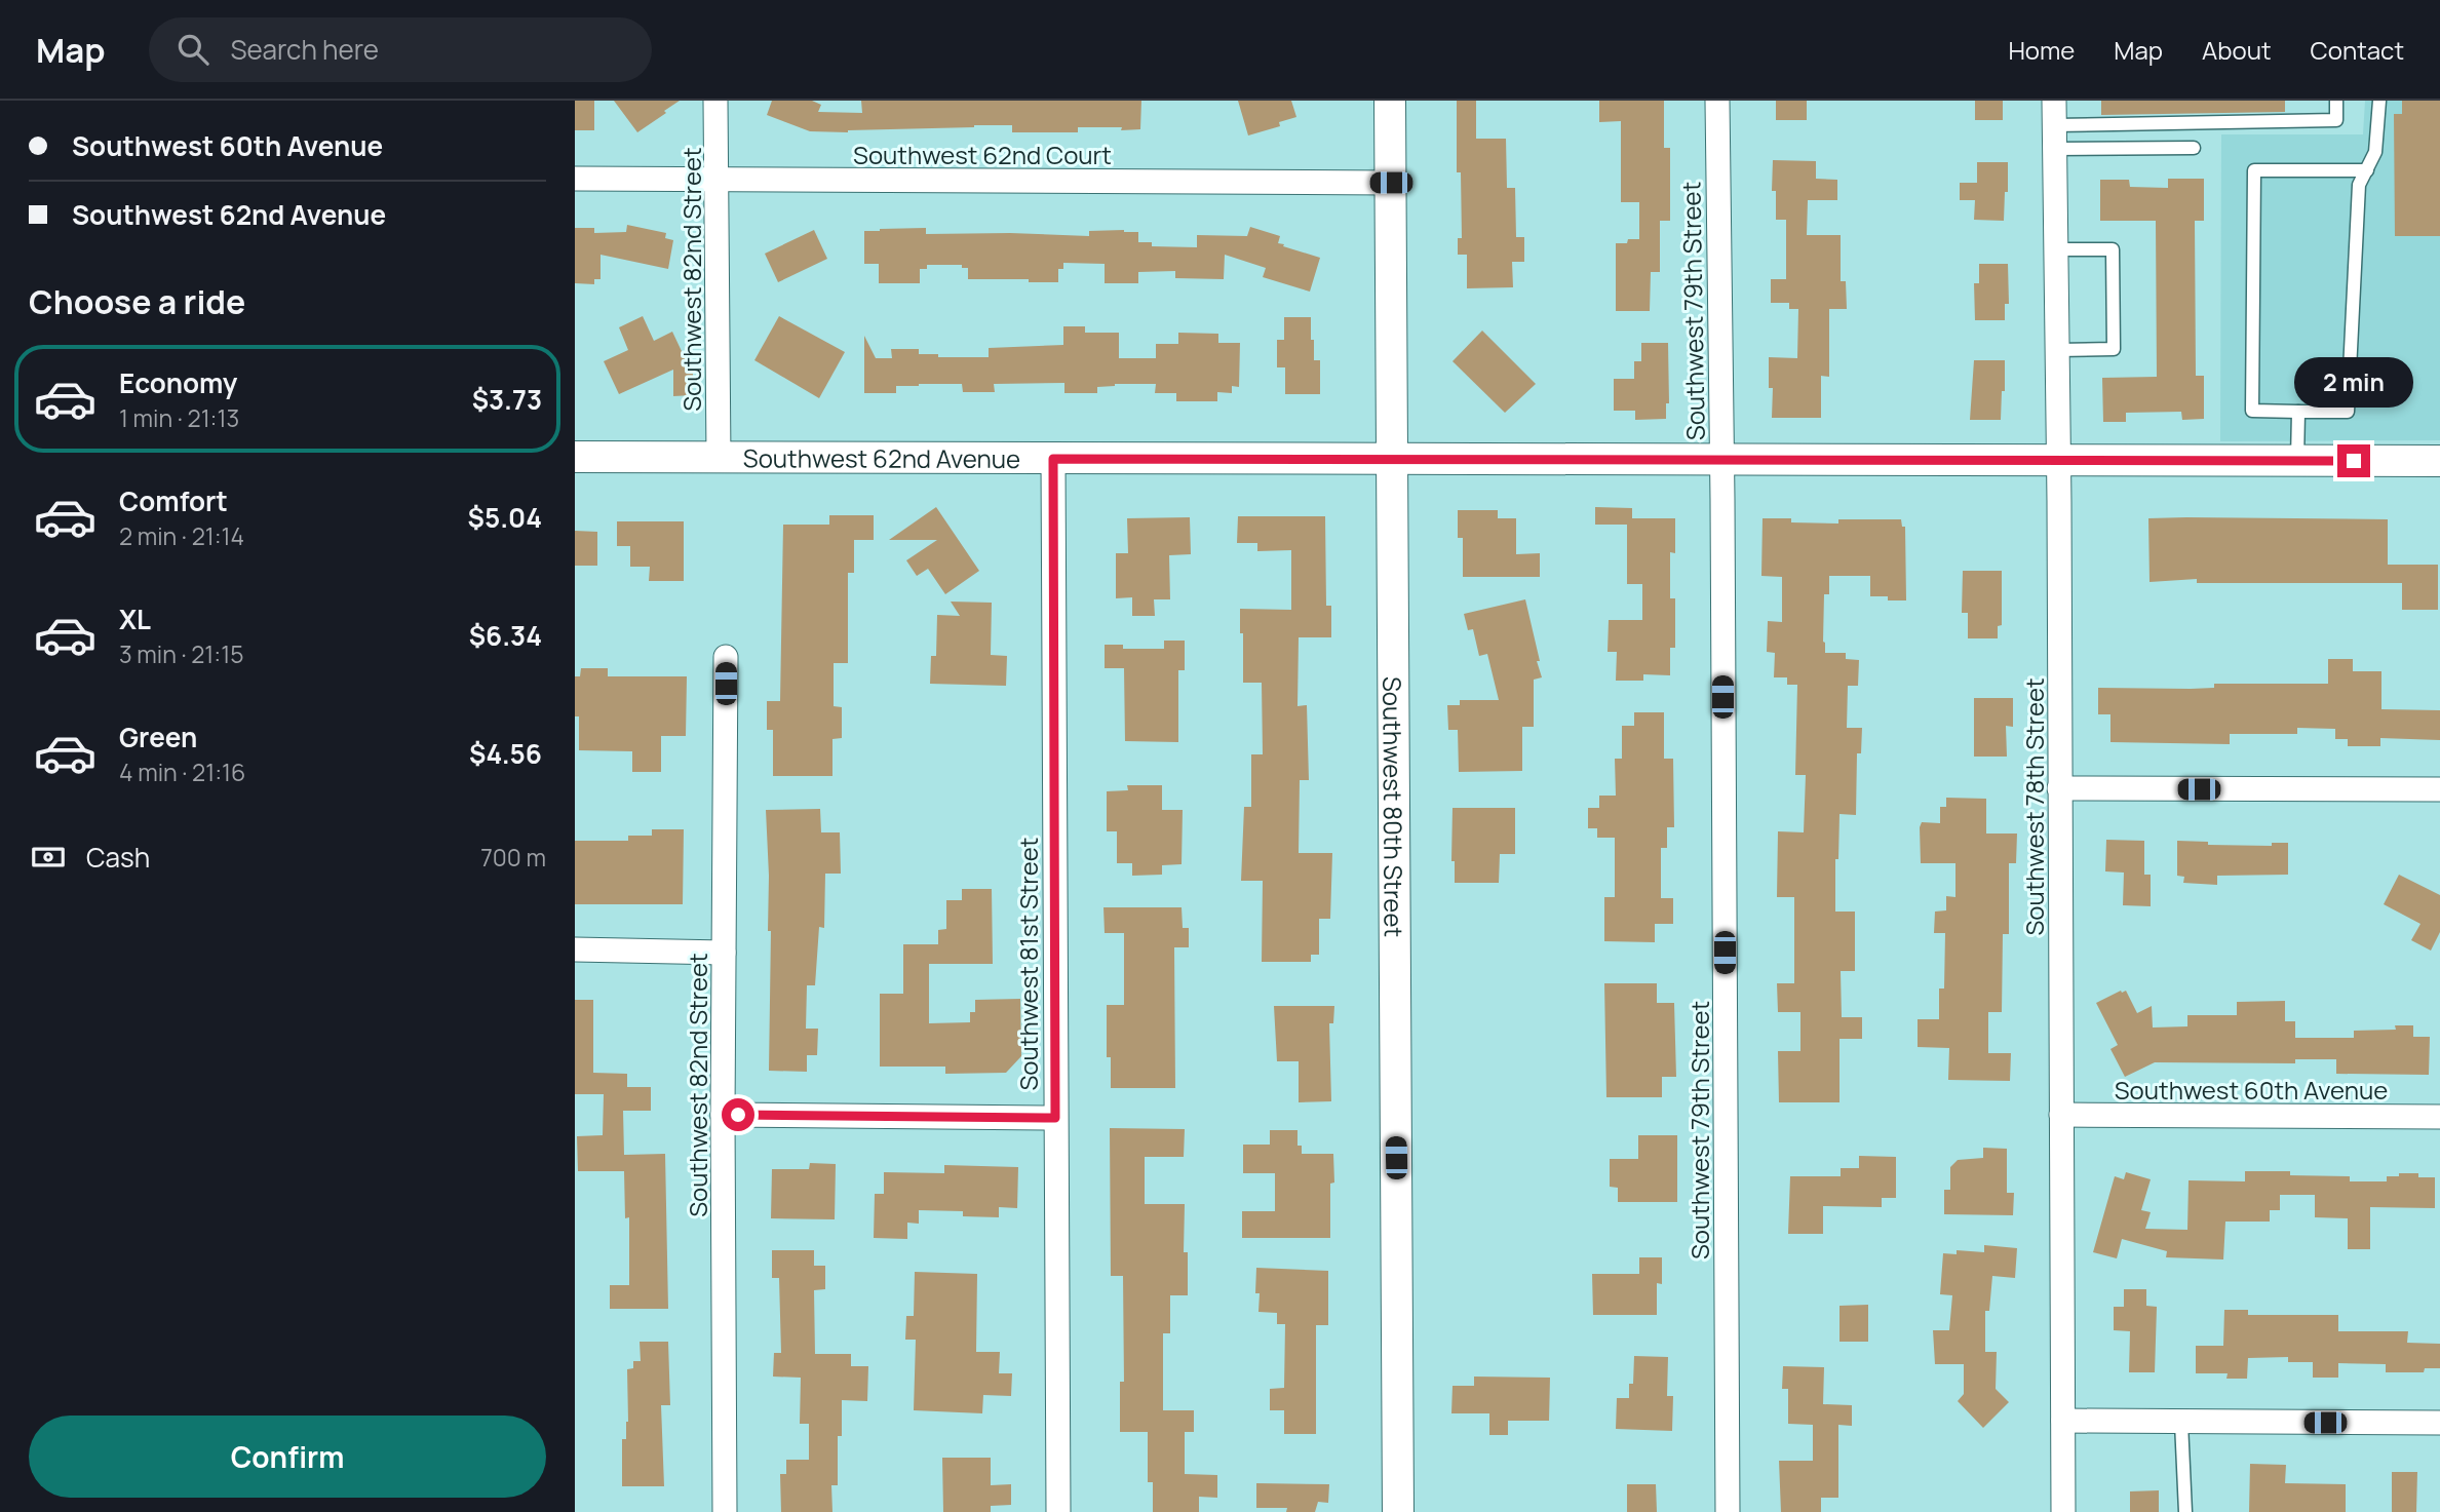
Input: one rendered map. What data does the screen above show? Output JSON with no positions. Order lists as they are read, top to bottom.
{
  "streets": {
    "street": [
      "Southwest 62nd Court",
      "Southwest 82nd Street",
      "Southwest 79th Street",
      "Southwest 62nd Avenue",
      "Southwest 80th Street",
      "Southwest 78th Street",
      "Southwest 81st Street",
      "Southwest 60th Avenue"
    ]
  },
  "crossings": [
    ["Southwest 62nd Court", "Southwest 82nd Street"],
    ["Southwest 62nd Court", "Southwest 80th Street"],
    ["Southwest 82nd Street", "Southwest 62nd Avenue"],
    ["Southwest 79th Street", "Southwest 62nd Avenue"],
    ["Southwest 62nd Avenue", "Southwest 80th Street"],
    ["Southwest 62nd Avenue", "Southwest 78th Street"],
    ["Southwest 62nd Avenue", "Southwest 81st Street"],
    ["Southwest 78th Street", "Southwest 60th Avenue"]
  ],
  "page": {
    "header": "Map",
    "search": "Search here",
    "nav": [
      "Home",
      "Map",
      "About",
      "Contact"
    ],
    "banner": ["Southwest 60th Avenue", "Southwest 62nd Avenue"],
    "heading": "Choose a ride",
    "list": [
      {
        "name": "Economy",
        "note": "1 min · 21:13",
        "value": "$3.73"
      },
      {
        "name": "Comfort",
        "note": "2 min · 21:14",
        "value": "$5.04"
      },
      {
        "name": "XL",
        "note": "3 min · 21:15",
        "value": "$6.34"
      },
      {
        "name": "Green",
        "note": "4 min · 21:16",
        "value": "$4.56"
      }
    ],
    "bubble": "2 min",
    "pay": ["Cash", "700 m"],
    "buttons": "Confirm"
  }
}
